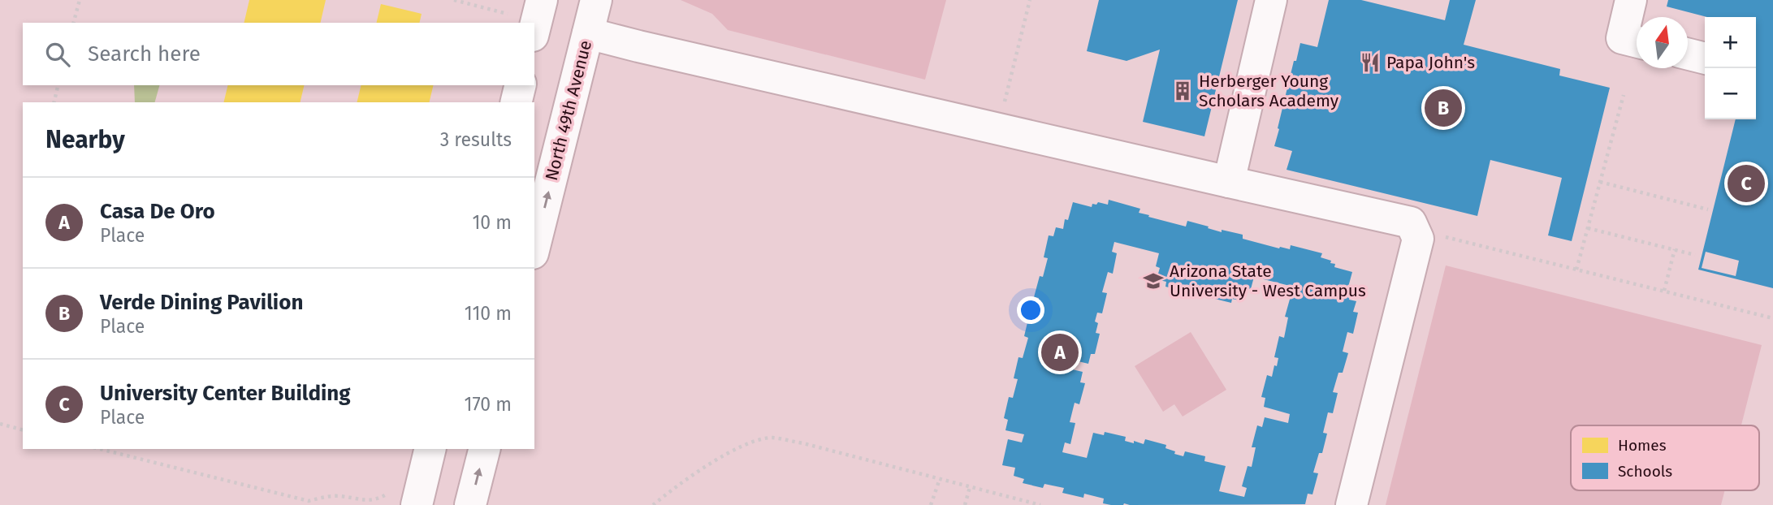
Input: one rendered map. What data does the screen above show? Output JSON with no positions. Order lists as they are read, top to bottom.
{
  "streets": {
    "street": ["North 49th Avenue"]
  },
  "one_way": ["North 49th Avenue"],
  "places": {
    "restaurant": ["Papa John's"],
    "building": ["Herberger Young Scholars Academy"],
    "school or university": ["Arizona State University - West Campus"]
  },
  "legend": ["Homes", "Schools"],
  "north": "top",
  "page": {
    "map_buttons": ["+", "−"],
    "search": "Search here",
    "pins": ["B", "C", "A"],
    "heading": ["Nearby", "3 results"],
    "list": [
      {
        "mark": "A",
        "name": "Casa De Oro",
        "note": "Place",
        "value": "10 m"
      },
      {
        "mark": "B",
        "name": "Verde Dining Pavilion",
        "note": "Place",
        "value": "110 m"
      },
      {
        "mark": "C",
        "name": "University Center Building",
        "note": "Place",
        "value": "170 m"
      }
    ]
  }
}
